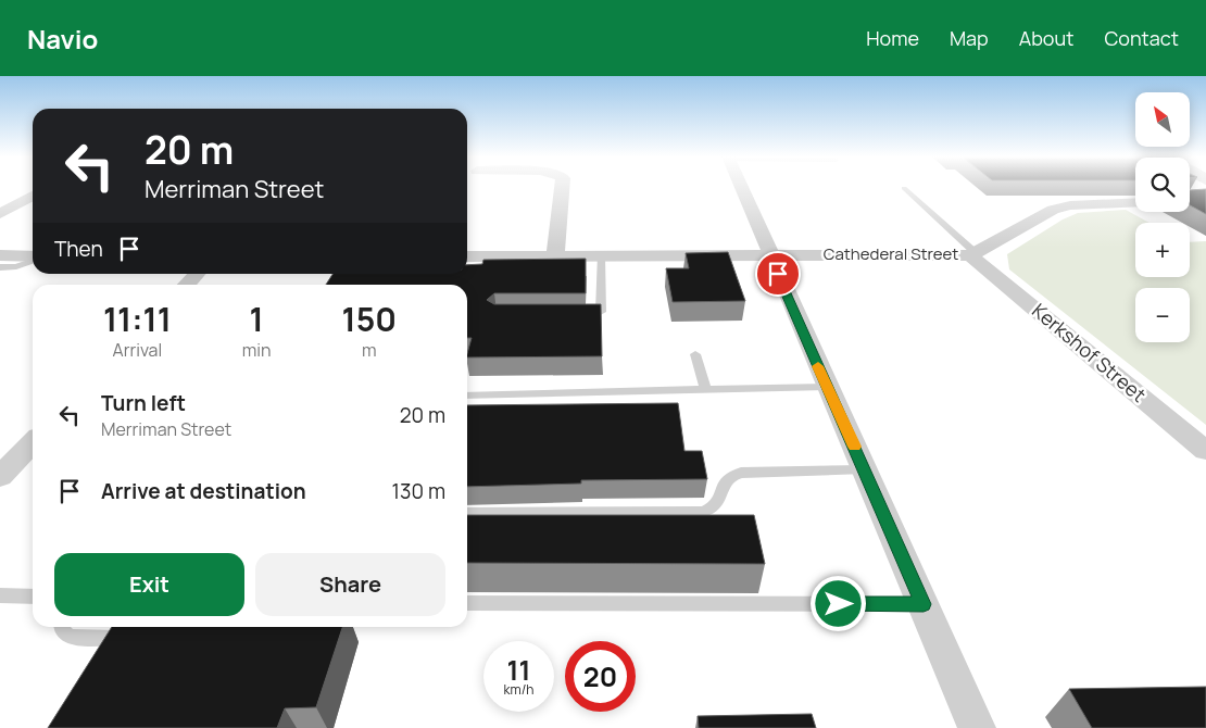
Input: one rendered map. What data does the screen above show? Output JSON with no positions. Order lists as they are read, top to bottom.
{
  "streets": {
    "street": ["Cathederal Street", "Kerkshof Street"]
  },
  "crossings": [
    ["Cathederal Street", "Kerkshof Street"]
  ],
  "north": "top left",
  "page": {
    "header": "Navio",
    "nav": [
      "Home",
      "Map",
      "About",
      "Contact"
    ],
    "map_buttons": ["+", "−"],
    "turn": ["20 m", "Merriman Street"],
    "then": "Then",
    "eta": [
      "11:11",
      "Arrival",
      "1",
      "min",
      "150",
      "m"
    ],
    "list": [
      {
        "name": "Turn left",
        "note": "Merriman Street",
        "value": "20 m"
      },
      {
        "name": "Arrive at destination",
        "value": "130 m"
      }
    ],
    "buttons": ["Exit", "Share"],
    "speed": "11 km/h",
    "limit": "20"
  }
}
